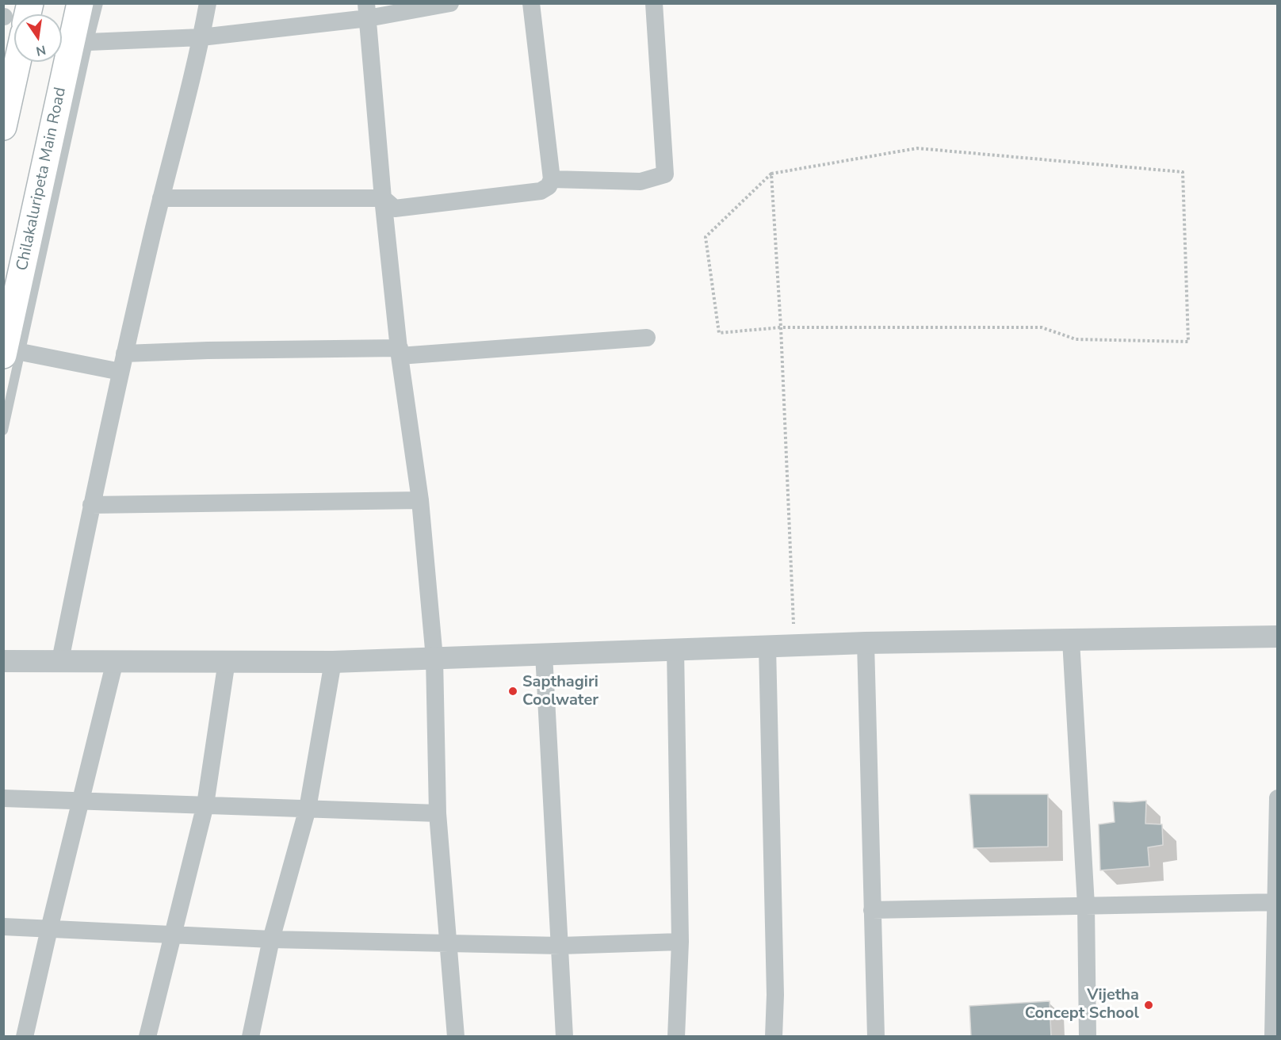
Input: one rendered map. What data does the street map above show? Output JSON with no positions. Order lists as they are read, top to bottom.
{
  "streets": {
    "main road": ["Chilakaluripeta Main Road"]
  },
  "places": ["Sapthagiri Coolwater", "Vijetha Concept School"],
  "north": "bottom"
}
